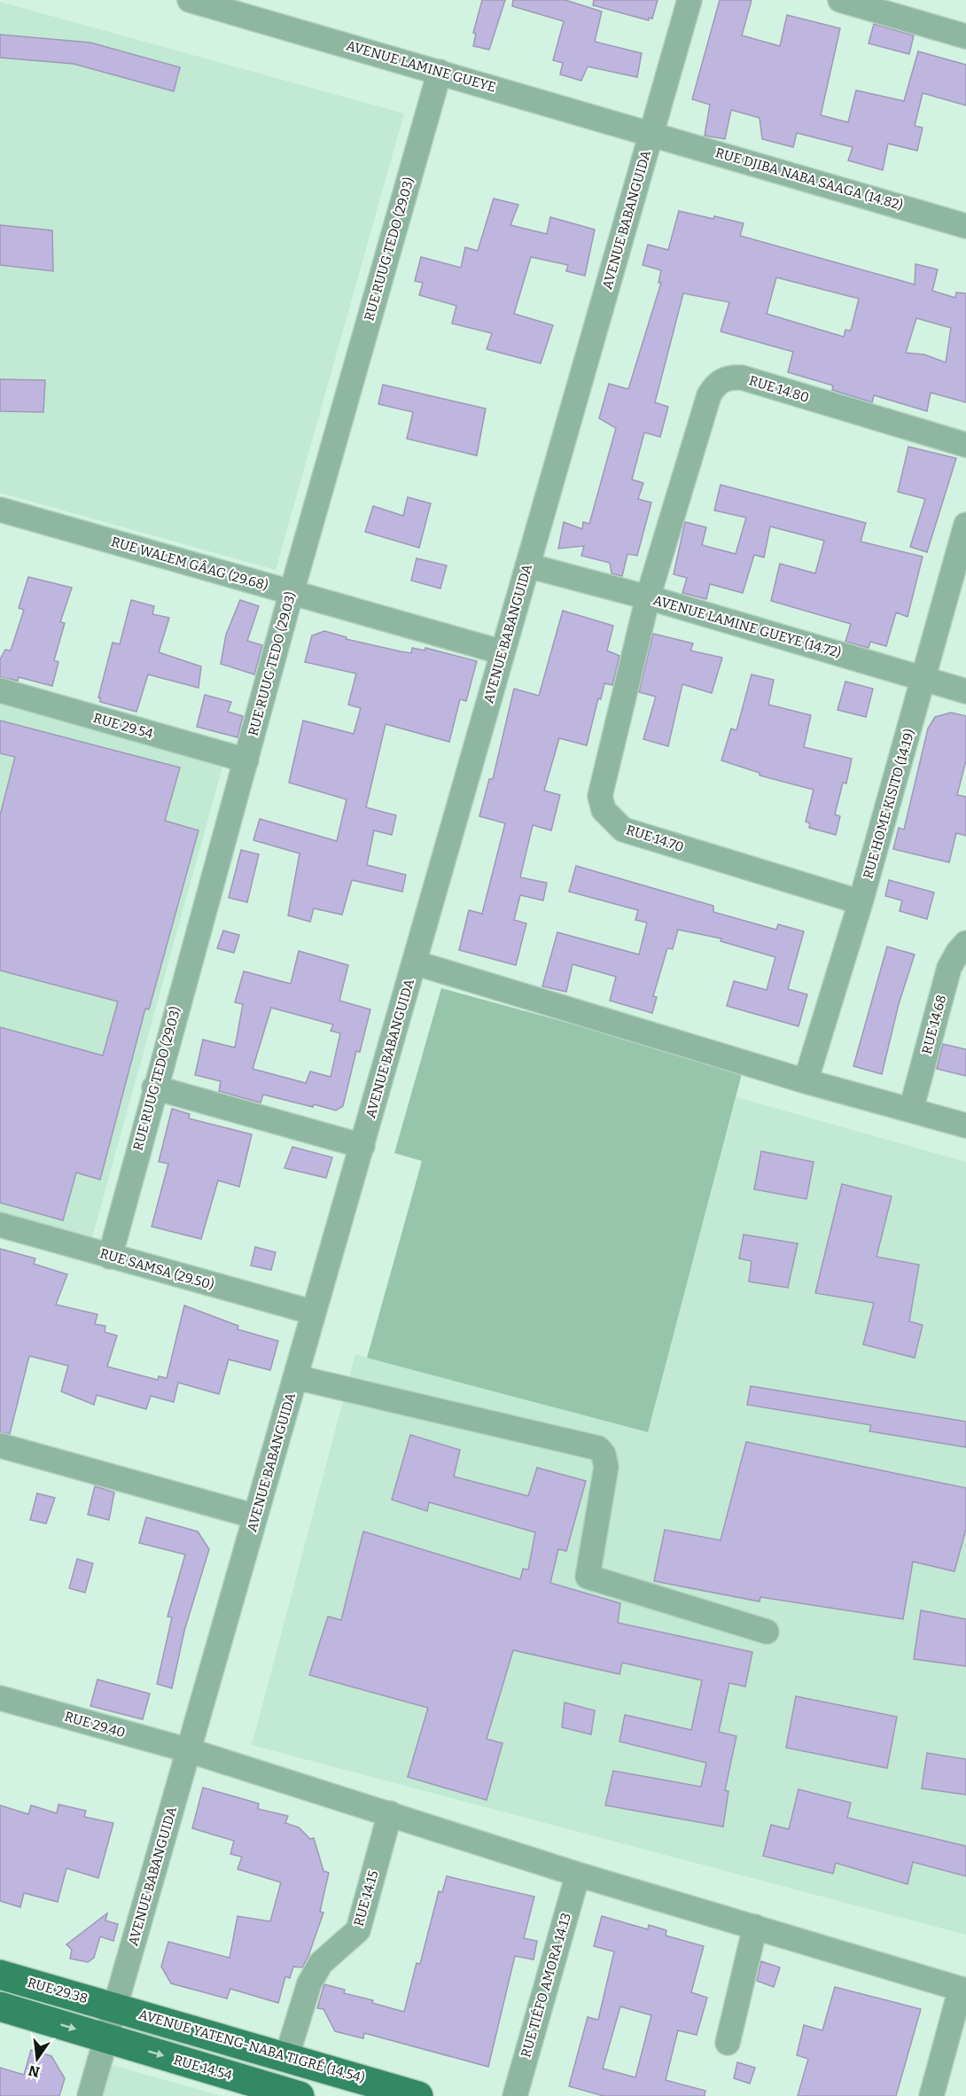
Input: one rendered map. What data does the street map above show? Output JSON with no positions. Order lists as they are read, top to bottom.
{
  "streets": {
    "main road": ["RUE 29.38", "AVENUE YATENG-NABA TIGRÉ (14.54)", "RUE 14.54"],
    "street": [
      "AVENUE LAMINE GUEYE",
      "RUE DJIBA NABA SAAGA (14.82)",
      "AVENUE BABANGUIDA",
      "RUE RUUG TEDO (29.03)",
      "RUE 14.80",
      "RUE WALEM GÂAG (29.68)",
      "AVENUE LAMINE GUEYE (14.72)",
      "RUE 29.54",
      "RUE HOME KISITO (14.19)",
      "RUE 14.70",
      "RUE 14.68",
      "RUE SAMSA (29.50)",
      "RUE 29.40",
      "RUE 14.15",
      "RUE TIÉFO AMORA 14.13"
    ]
  },
  "crossings": [
    ["AVENUE LAMINE GUEYE", "RUE DJIBA NABA SAAGA (14.82)"],
    ["AVENUE LAMINE GUEYE", "AVENUE BABANGUIDA"],
    ["AVENUE LAMINE GUEYE", "RUE RUUG TEDO (29.03)"],
    ["RUE DJIBA NABA SAAGA (14.82)", "AVENUE BABANGUIDA"],
    ["AVENUE BABANGUIDA", "RUE WALEM GÂAG (29.68)"],
    ["AVENUE BABANGUIDA", "AVENUE LAMINE GUEYE (14.72)"],
    ["AVENUE BABANGUIDA", "RUE SAMSA (29.50)"],
    ["AVENUE BABANGUIDA", "RUE 29.40"],
    ["AVENUE BABANGUIDA", "RUE 29.38"],
    ["AVENUE BABANGUIDA", "AVENUE YATENG-NABA TIGRÉ (14.54)"],
    ["AVENUE BABANGUIDA", "RUE 14.54"],
    ["RUE RUUG TEDO (29.03)", "RUE WALEM GÂAG (29.68)"],
    ["RUE RUUG TEDO (29.03)", "RUE 29.54"],
    ["RUE RUUG TEDO (29.03)", "RUE SAMSA (29.50)"],
    ["RUE 14.80", "AVENUE LAMINE GUEYE (14.72)"],
    ["RUE 14.80", "RUE 14.70"],
    ["AVENUE LAMINE GUEYE (14.72)", "RUE HOME KISITO (14.19)"],
    ["AVENUE LAMINE GUEYE (14.72)", "RUE 14.70"],
    ["RUE HOME KISITO (14.19)", "RUE 14.70"],
    ["RUE 29.40", "RUE 14.15"],
    ["RUE 29.40", "RUE TIÉFO AMORA 14.13"],
    ["RUE 14.15", "AVENUE YATENG-NABA TIGRÉ (14.54)"],
    ["RUE 29.38", "AVENUE YATENG-NABA TIGRÉ (14.54)"]
  ],
  "one_way": ["RUE 14.54"],
  "north": "bottom"
}
